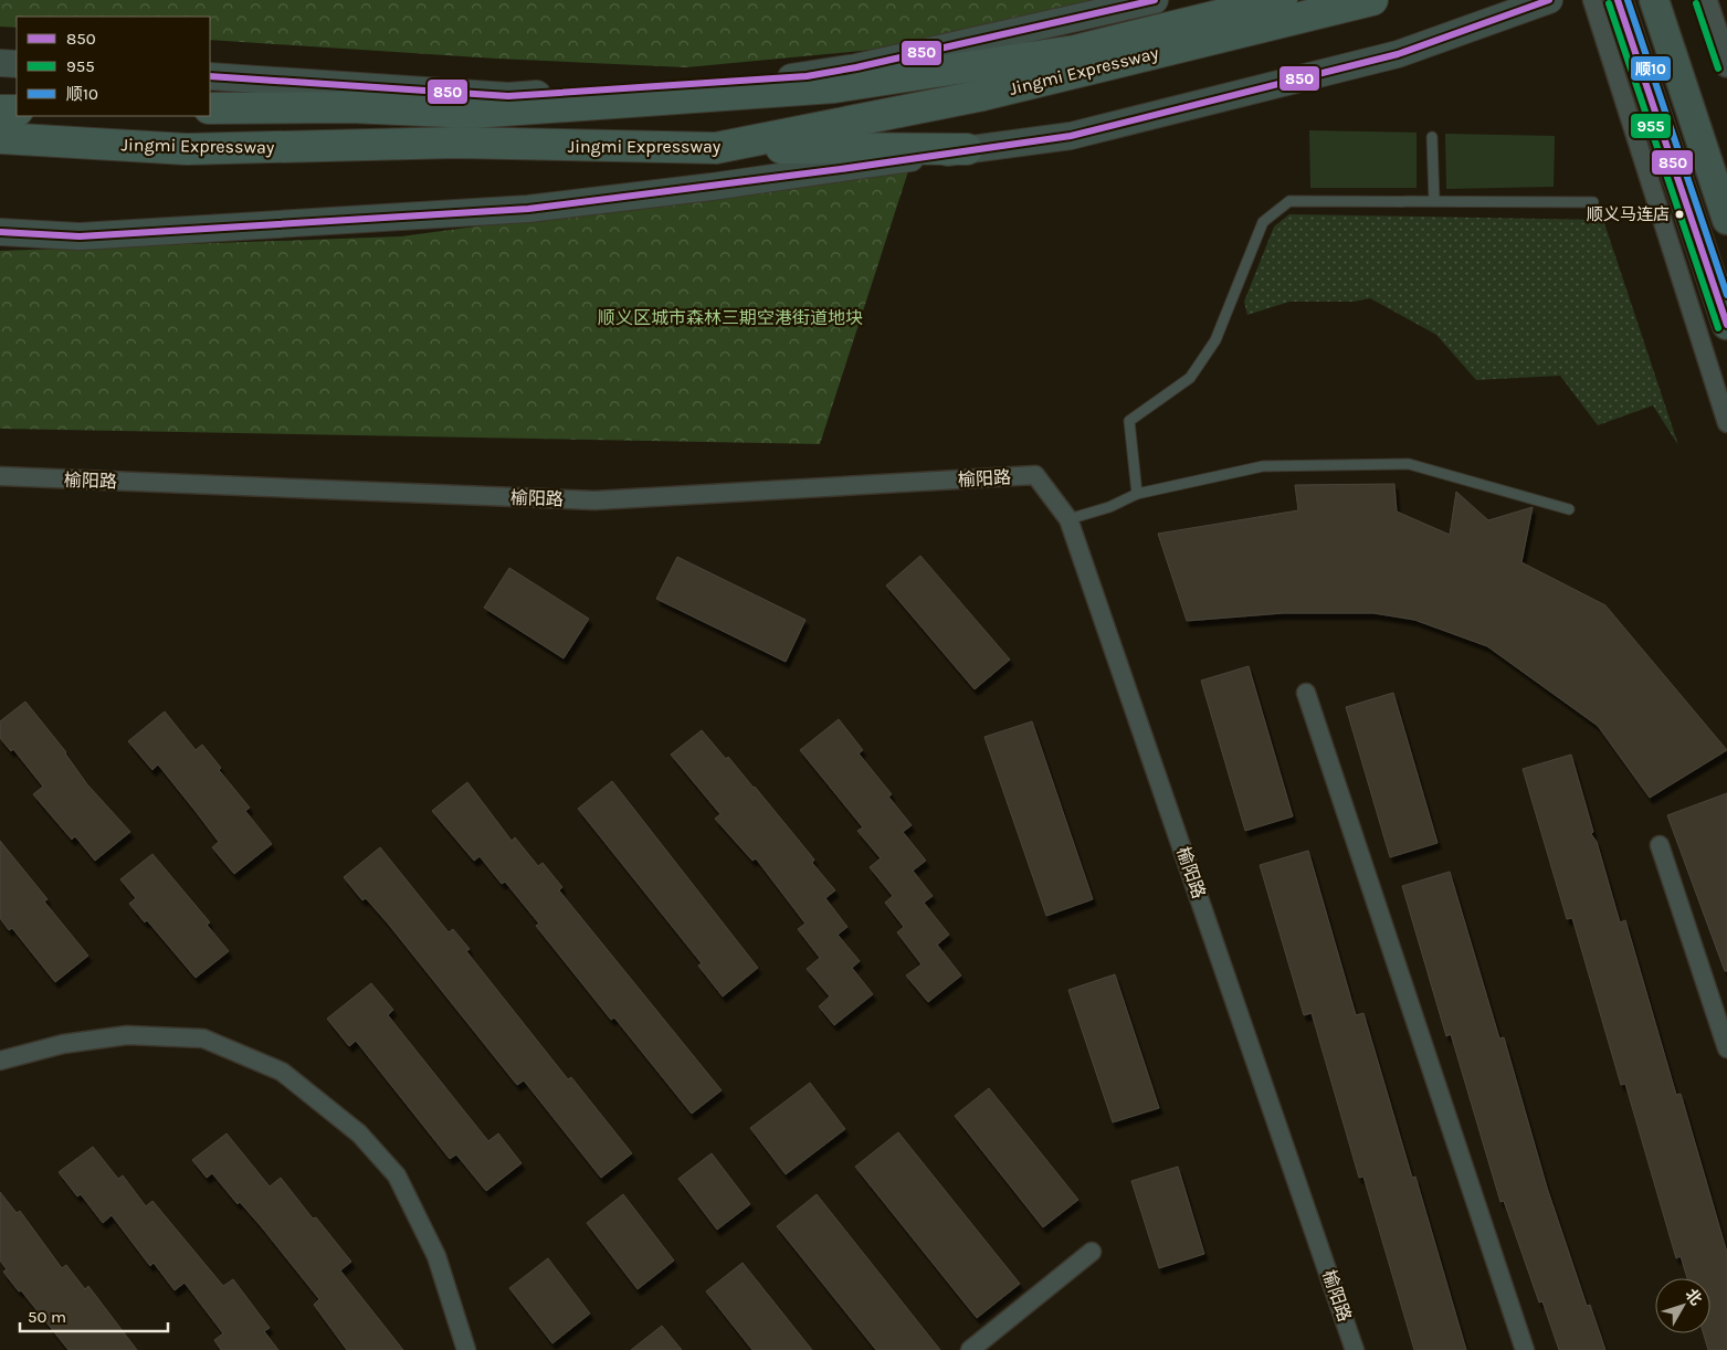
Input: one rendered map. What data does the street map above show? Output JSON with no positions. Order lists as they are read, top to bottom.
{
  "streets": {
    "highway": ["Jingmi Expressway"],
    "street": ["榆阳路"]
  },
  "parks": ["顺义区城市森林三期空港街道地块"],
  "places": ["顺义马连店"],
  "lines": ["transit line 850", "transit line 顺10", "transit line 955"],
  "legend": ["850", "955", "顺10"],
  "scale_bar": "50 m",
  "north": "top right"
}
